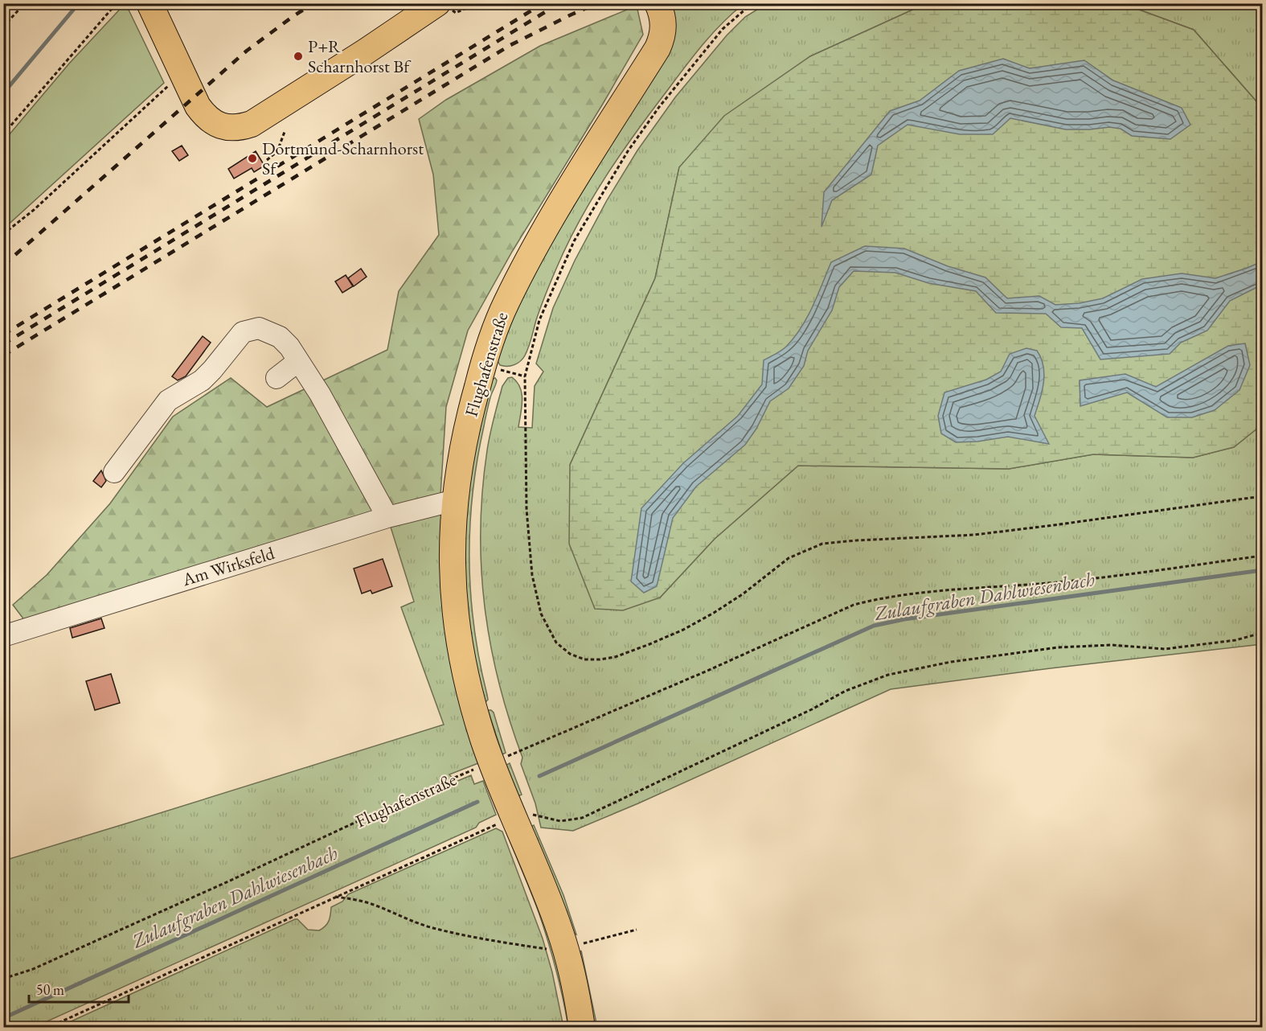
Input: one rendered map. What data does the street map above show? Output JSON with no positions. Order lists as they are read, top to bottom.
{
  "streets": {
    "main road": ["Flughafenstraße"],
    "street": ["Am Wirksfeld"]
  },
  "crossings": [
    ["Flughafenstraße", "Am Wirksfeld"]
  ],
  "water": ["Zulaufgraben Dahlwiesenbach"],
  "places": ["P+R Scharnhorst Bf", "Dortmund-Scharnhorst Sf"],
  "scale_bar": "50 m"
}
